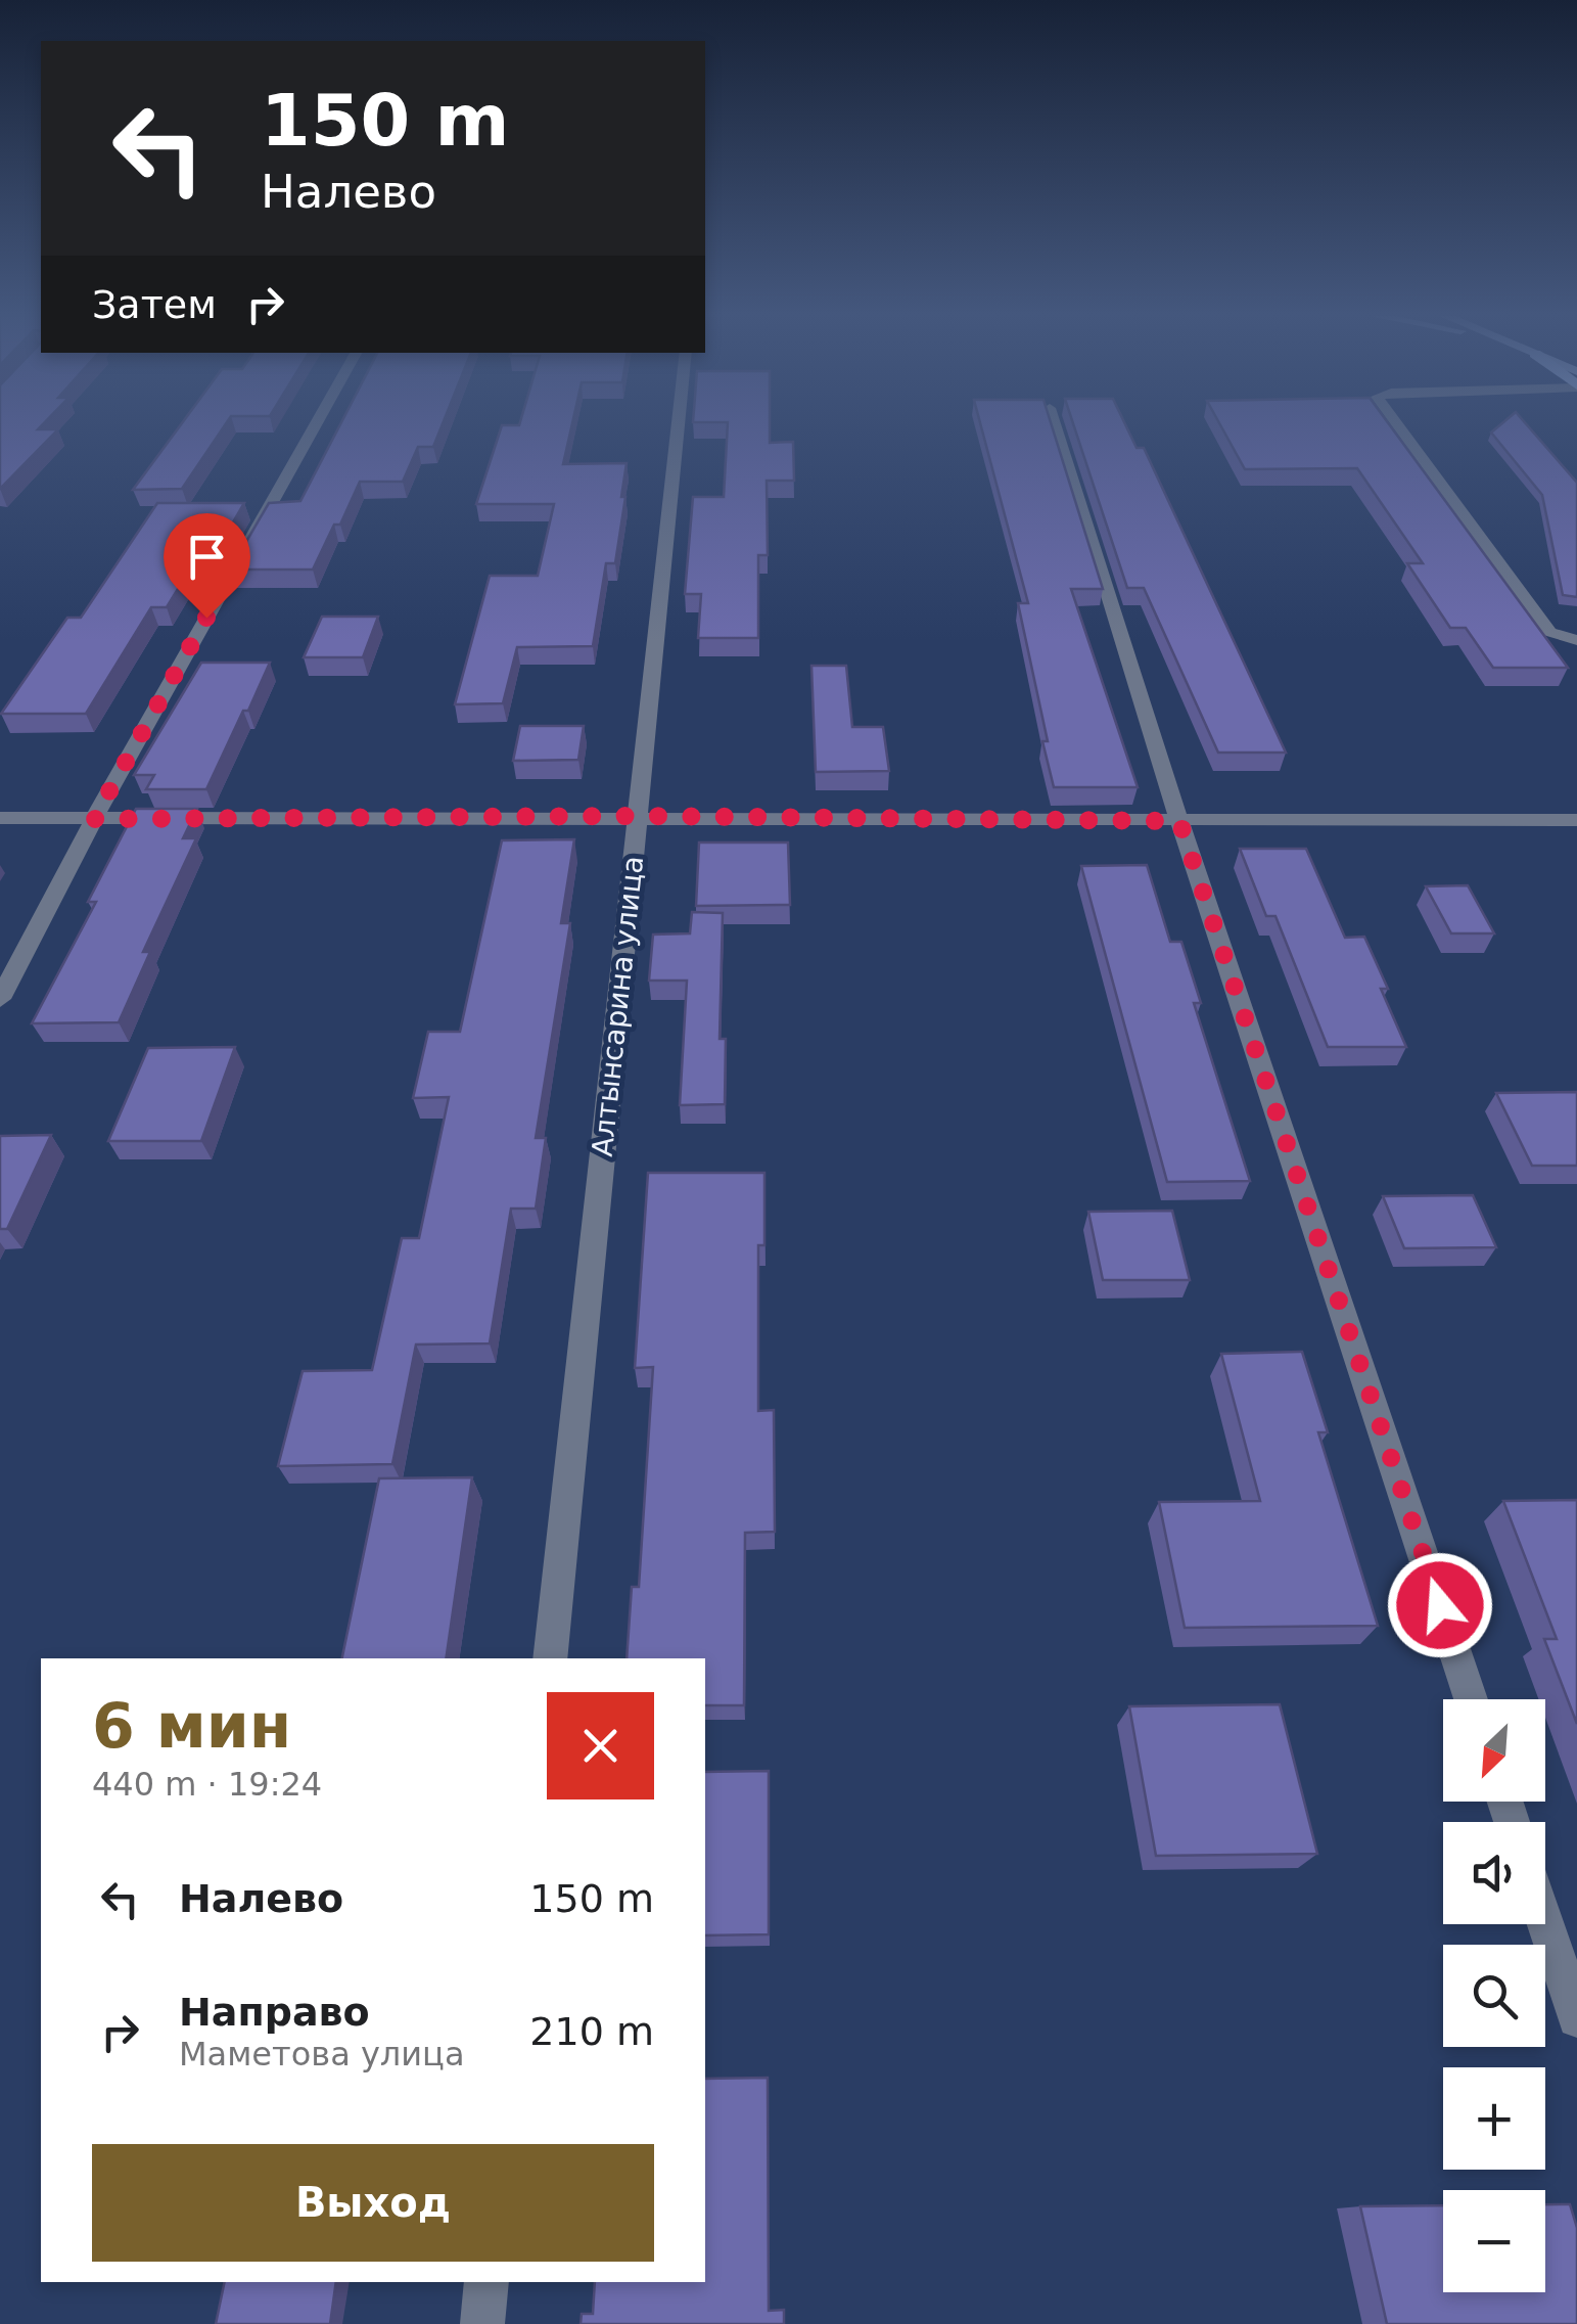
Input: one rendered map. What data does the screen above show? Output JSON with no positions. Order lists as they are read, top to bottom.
{
  "streets": {
    "street": ["Алтынсарина улица"]
  },
  "north": "bottom left",
  "page": {
    "turn": ["150 m", "Налево"],
    "then": "Затем",
    "heading": ["6 мин", "440 m · 19:24"],
    "map_buttons": ["+", "−"],
    "list": [
      {
        "name": "Налево",
        "value": "150 m"
      },
      {
        "name": "Направо",
        "note": "Маметова улица",
        "value": "210 m"
      }
    ],
    "buttons": "Выход"
  }
}
